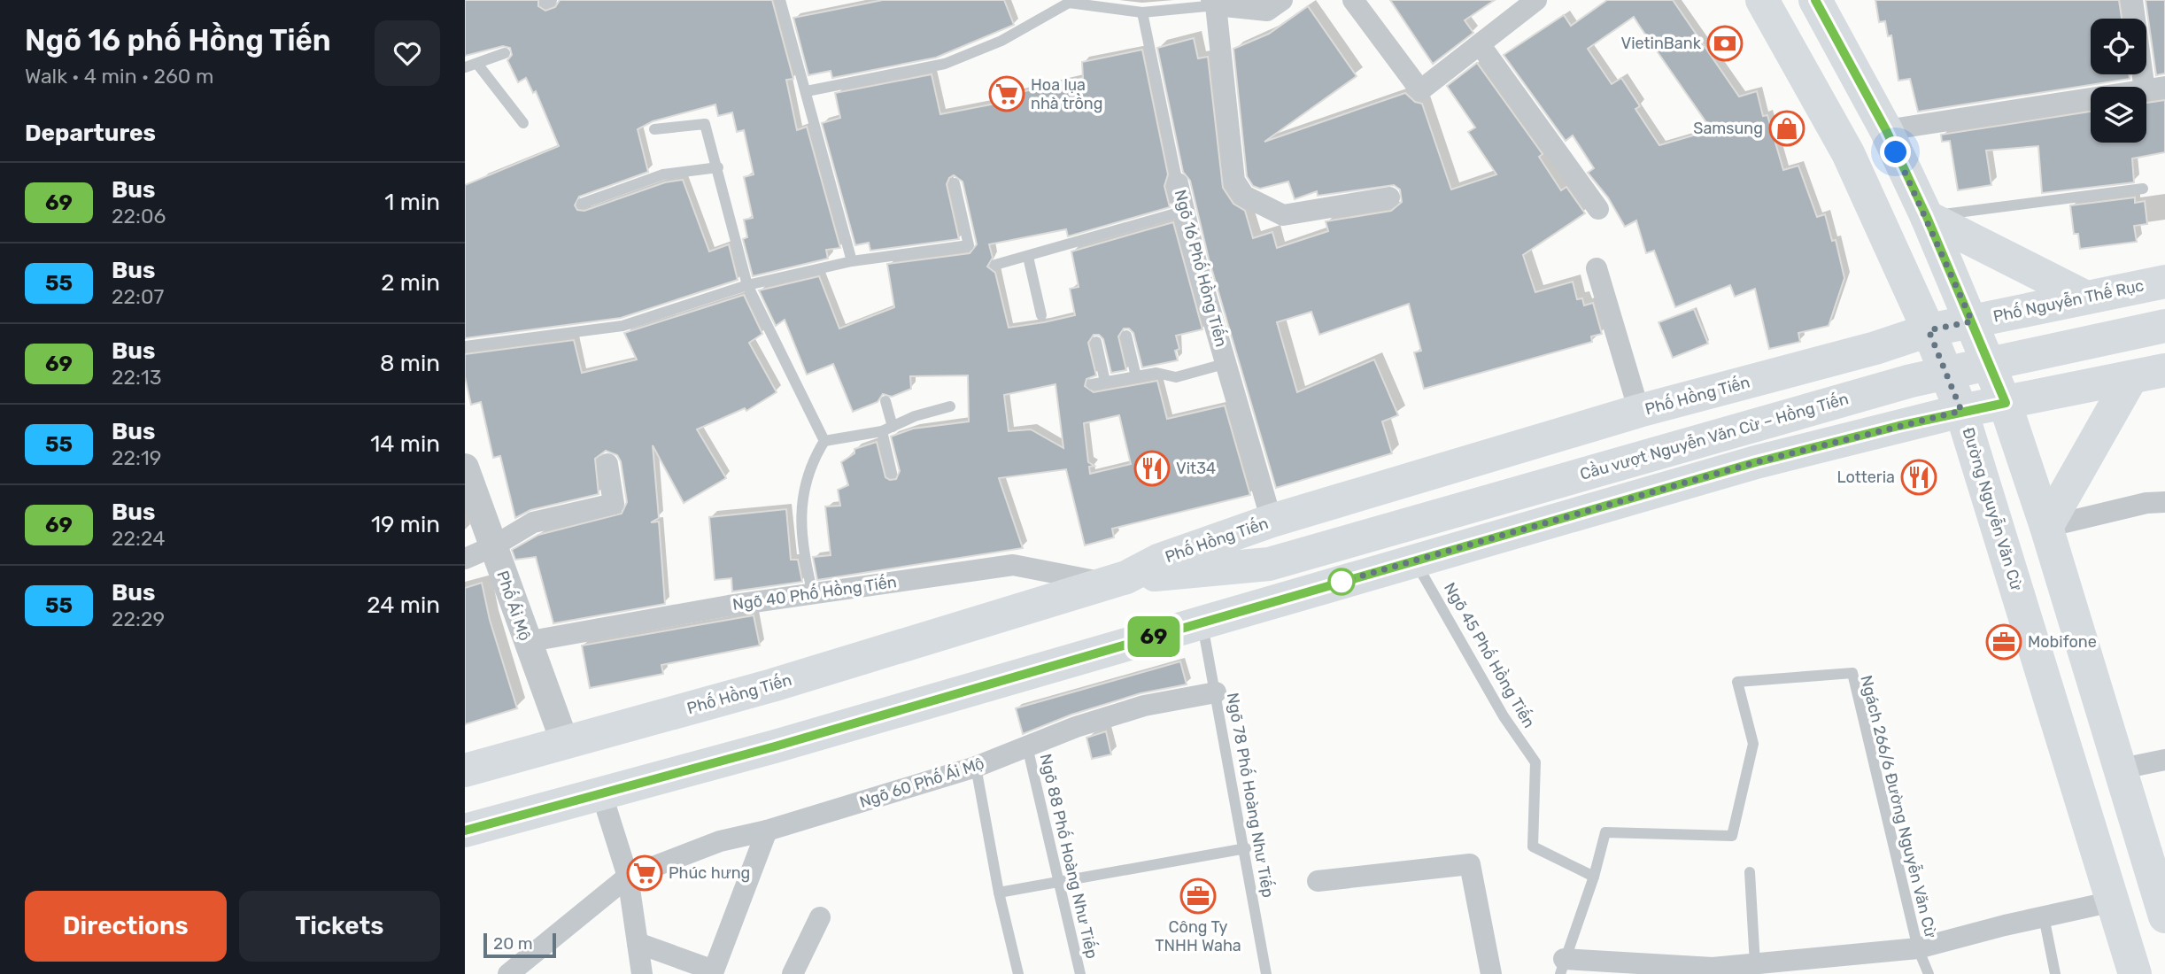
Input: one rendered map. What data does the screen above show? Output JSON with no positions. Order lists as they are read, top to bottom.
{
  "streets": {
    "main road": [
      "Phố Nguyễn Thế Rục",
      "Phố Hồng Tiến",
      "Cầu vượt Nguyễn Văn Cừ – Hồng Tiến",
      "Đường Nguyễn Văn Cừ"
    ],
    "street": [
      "Ngõ 16 Phố Hồng Tiến",
      "Ngõ 40 Phố Hồng Tiến",
      "Phố Ái Mộ",
      "Ngõ 60 Phố Ái Mộ"
    ],
    "lane": [
      "Ngõ 45 Phố Hồng Tiến",
      "Ngõ 78 Phố Hoàng Như Tiếp",
      "Ngách 266/6 Đường Nguyễn Văn Cừ",
      "Ngõ 88 Phố Hoàng Như Tiếp"
    ]
  },
  "crossings": [
    ["Ngõ 16 Phố Hồng Tiến", "Phố Hồng Tiến"],
    ["Phố Nguyễn Thế Rục", "Phố Hồng Tiến"],
    ["Phố Hồng Tiến", "Đường Nguyễn Văn Cừ"],
    ["Phố Hồng Tiến", "Ngõ 40 Phố Hồng Tiến"],
    ["Phố Hồng Tiến", "Phố Ái Mộ"],
    ["Ngõ 40 Phố Hồng Tiến", "Phố Ái Mộ"],
    ["Ngõ 45 Phố Hồng Tiến", "Ngách 266/6 Đường Nguyễn Văn Cừ"],
    ["Ngõ 60 Phố Ái Mộ", "Ngõ 78 Phố Hoàng Như Tiếp"],
    ["Ngõ 60 Phố Ái Mộ", "Ngõ 88 Phố Hoàng Như Tiếp"]
  ],
  "places": {
    "bank": ["VietinBank"],
    "supermarket": ["Hoa lụa nhà trồng", "Phúc hưng"],
    "shop": ["Samsung"],
    "restaurant": ["Vit34", "Lotteria"],
    "office": ["Mobifone", "Công Ty TNHH Waha"]
  },
  "lines": ["bus line 69"],
  "scale_bar": "20 m",
  "page": {
    "heading": [
      ["Ngõ 16 phố Hồng Tiến", "Walk · 4 min · 260 m"],
      "Departures"
    ],
    "on_map": "69",
    "list": [
      {
        "mark": "69",
        "name": "Bus",
        "note": "22:06",
        "value": "1 min"
      },
      {
        "mark": "55",
        "name": "Bus",
        "note": "22:07",
        "value": "2 min"
      },
      {
        "mark": "69",
        "name": "Bus",
        "note": "22:13",
        "value": "8 min"
      },
      {
        "mark": "55",
        "name": "Bus",
        "note": "22:19",
        "value": "14 min"
      },
      {
        "mark": "69",
        "name": "Bus",
        "note": "22:24",
        "value": "19 min"
      },
      {
        "mark": "55",
        "name": "Bus",
        "note": "22:29",
        "value": "24 min"
      }
    ],
    "buttons": ["Directions", "Tickets"],
    "scale": "20 m"
  }
}
